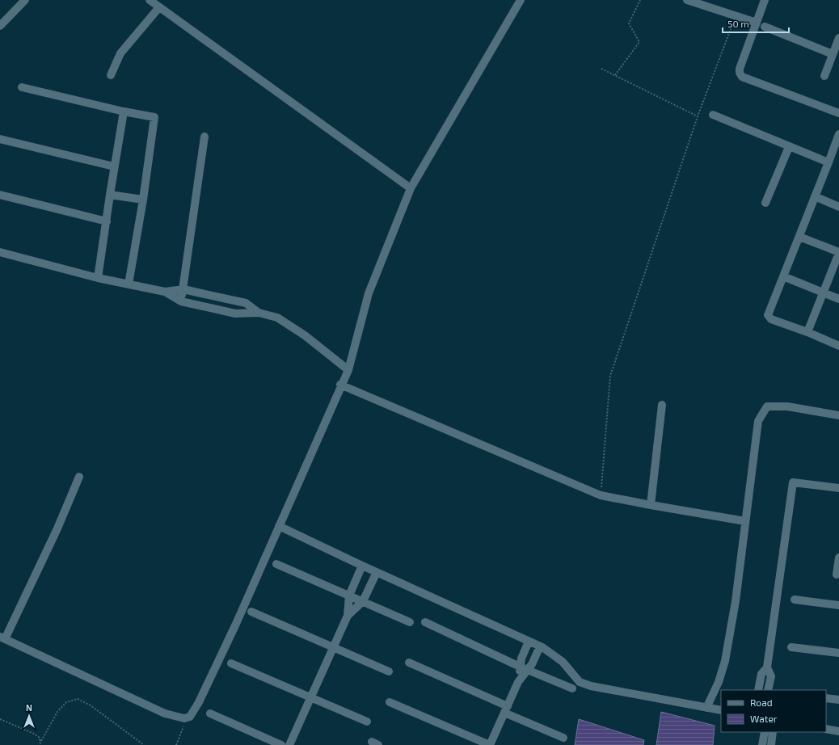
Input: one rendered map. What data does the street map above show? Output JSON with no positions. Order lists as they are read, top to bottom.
{
  "legend": ["Road", "Water"],
  "scale_bar": "50 m",
  "north": "top"
}
